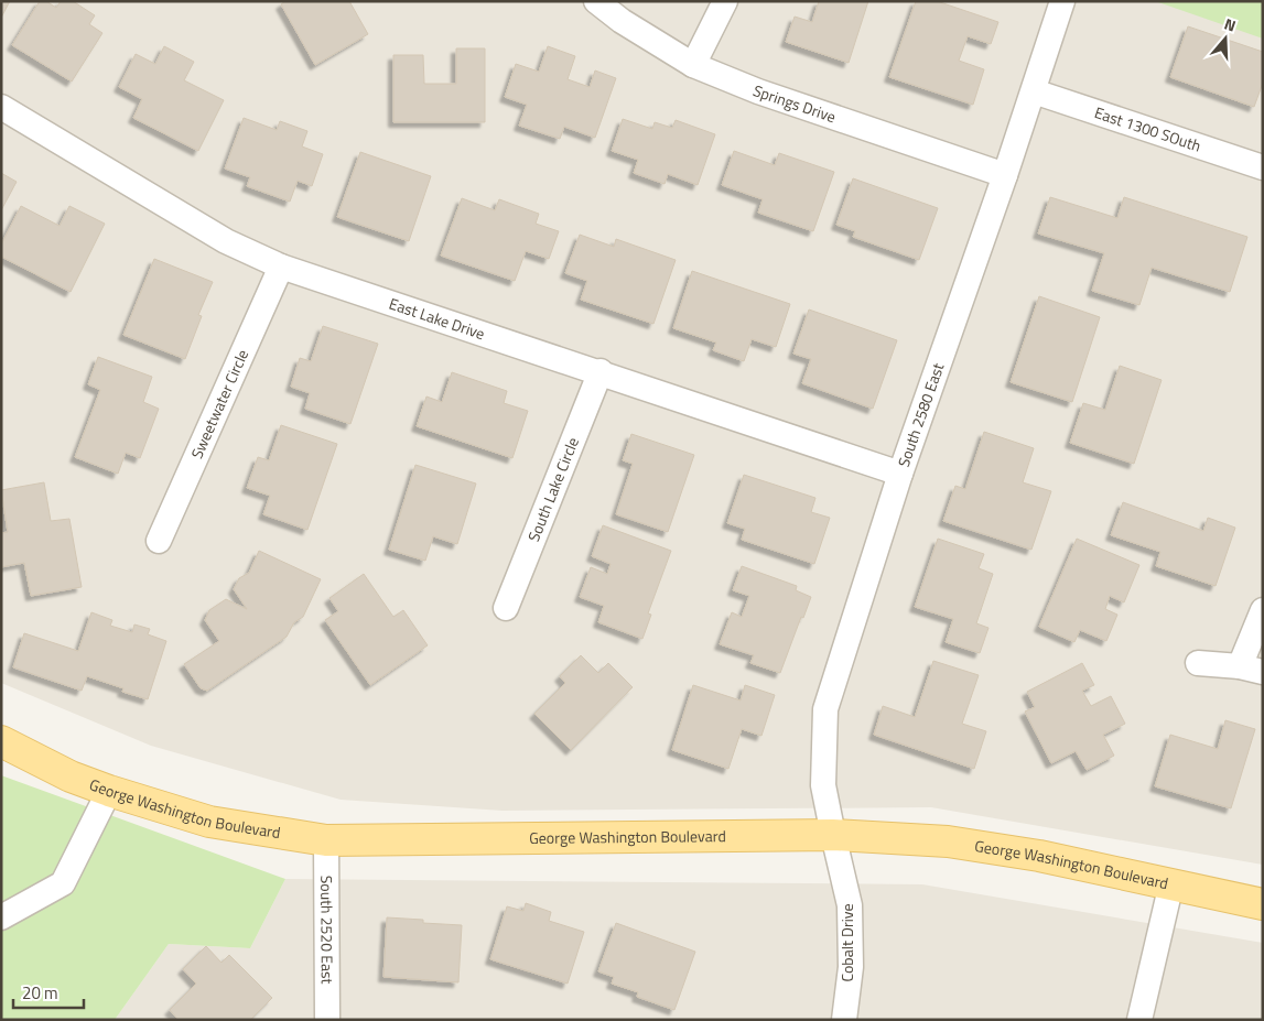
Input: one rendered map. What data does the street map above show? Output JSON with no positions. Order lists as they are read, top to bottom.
{
  "streets": {
    "main road": ["George Washington Boulevard"],
    "street": [
      "Springs Drive",
      "East 1300 SOuth",
      "East Lake Drive",
      "Sweetwater Circle",
      "South 2580 East",
      "South Lake Circle",
      "South 2520 East",
      "Cobalt Drive"
    ]
  },
  "crossings": [
    ["Springs Drive", "South 2580 East"],
    ["East 1300 SOuth", "South 2580 East"],
    ["East Lake Drive", "Sweetwater Circle"],
    ["East Lake Drive", "South 2580 East"],
    ["East Lake Drive", "South Lake Circle"],
    ["South 2580 East", "George Washington Boulevard"],
    ["South 2580 East", "Cobalt Drive"],
    ["George Washington Boulevard", "South 2520 East"],
    ["George Washington Boulevard", "Cobalt Drive"]
  ],
  "scale_bar": "20 m",
  "north": "top"
}
